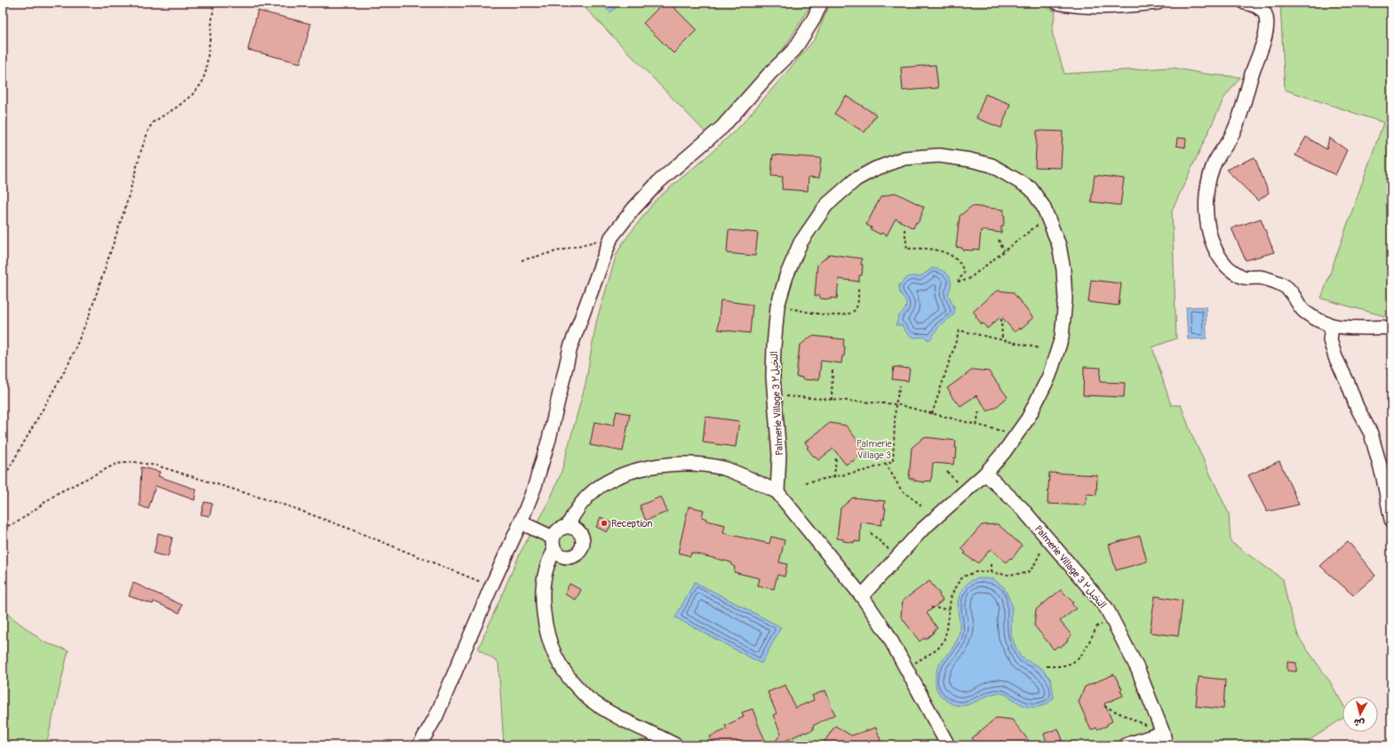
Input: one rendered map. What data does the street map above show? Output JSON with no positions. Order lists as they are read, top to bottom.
{
  "streets": {
    "street": ["Palmerie Village 3 النخيل٣"]
  },
  "parks": ["Palmerie Village 3"],
  "places": ["Reception"],
  "north": "bottom"
}
